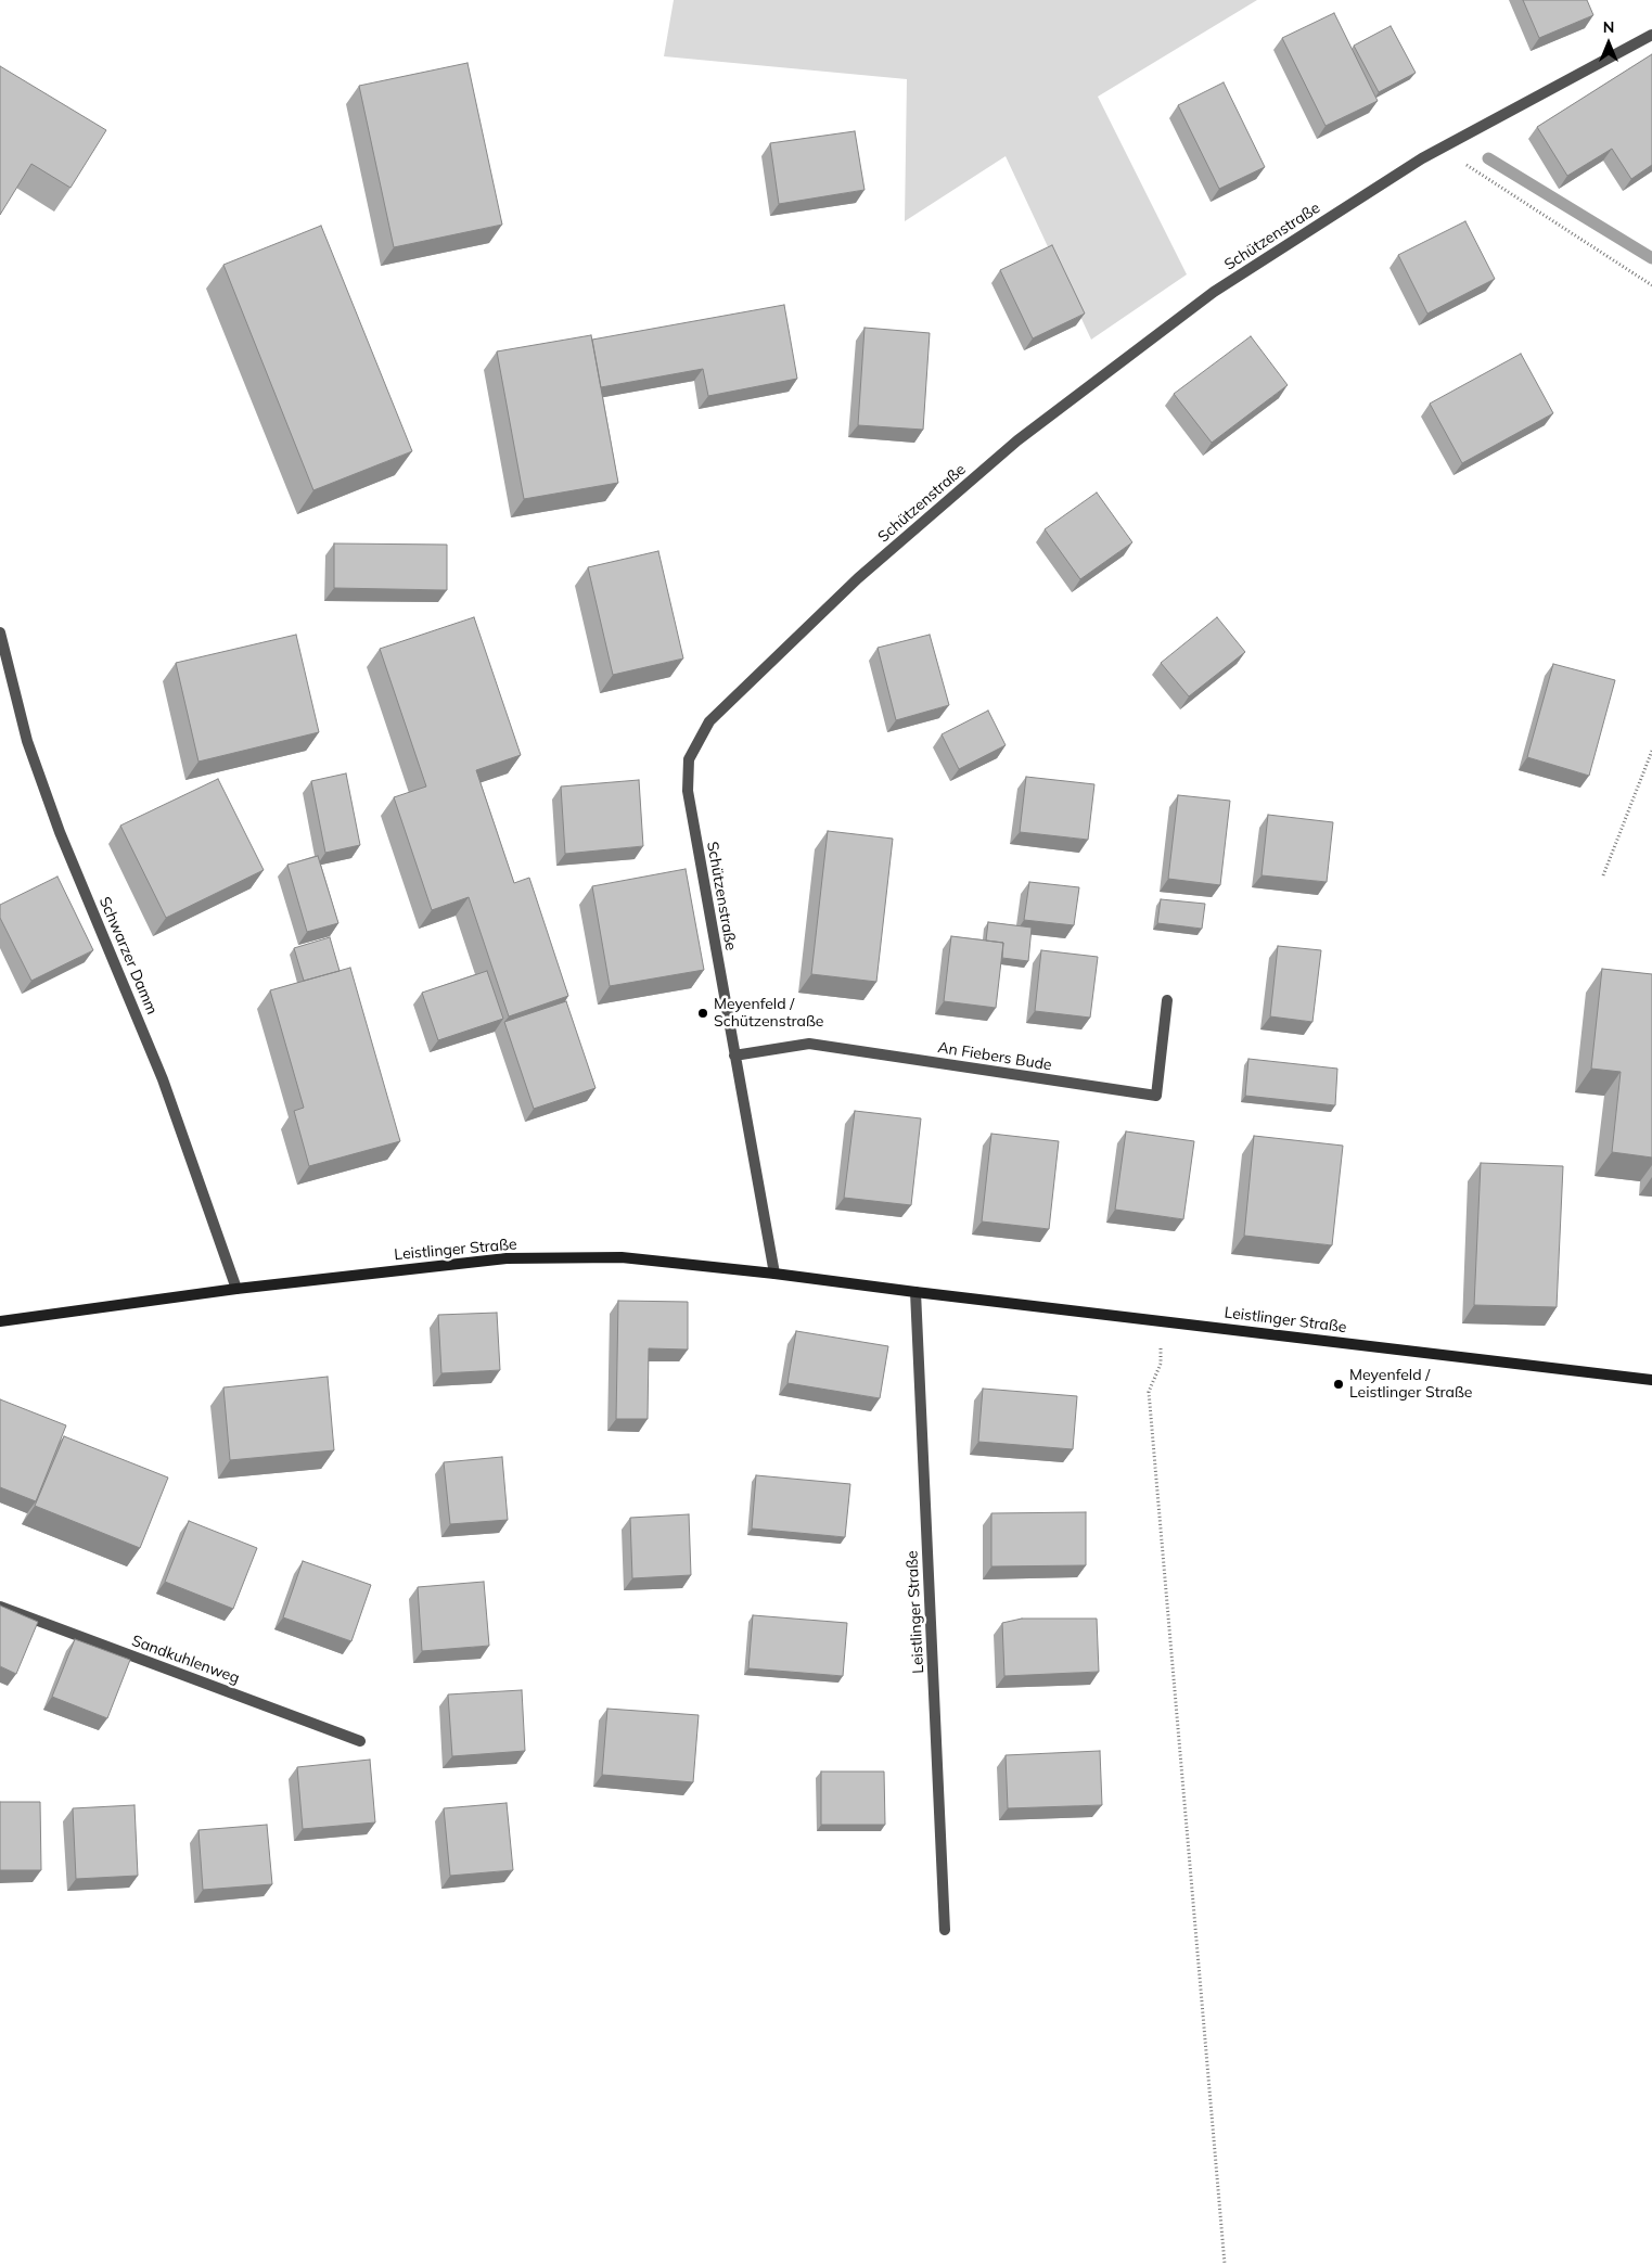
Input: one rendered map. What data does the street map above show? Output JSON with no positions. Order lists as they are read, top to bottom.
{
  "streets": {
    "street": [
      "Schützenstraße",
      "Schwarzer Damm",
      "An Fiebers Bude",
      "Leistlinger Straße",
      "Sandkuhlenweg"
    ]
  },
  "crossings": [
    ["Schützenstraße", "An Fiebers Bude"],
    ["Schützenstraße", "Leistlinger Straße"],
    ["Schwarzer Damm", "Leistlinger Straße"]
  ],
  "places": ["Meyenfeld / Schützenstraße", "Meyenfeld / Leistlinger Straße"],
  "north": "top"
}
